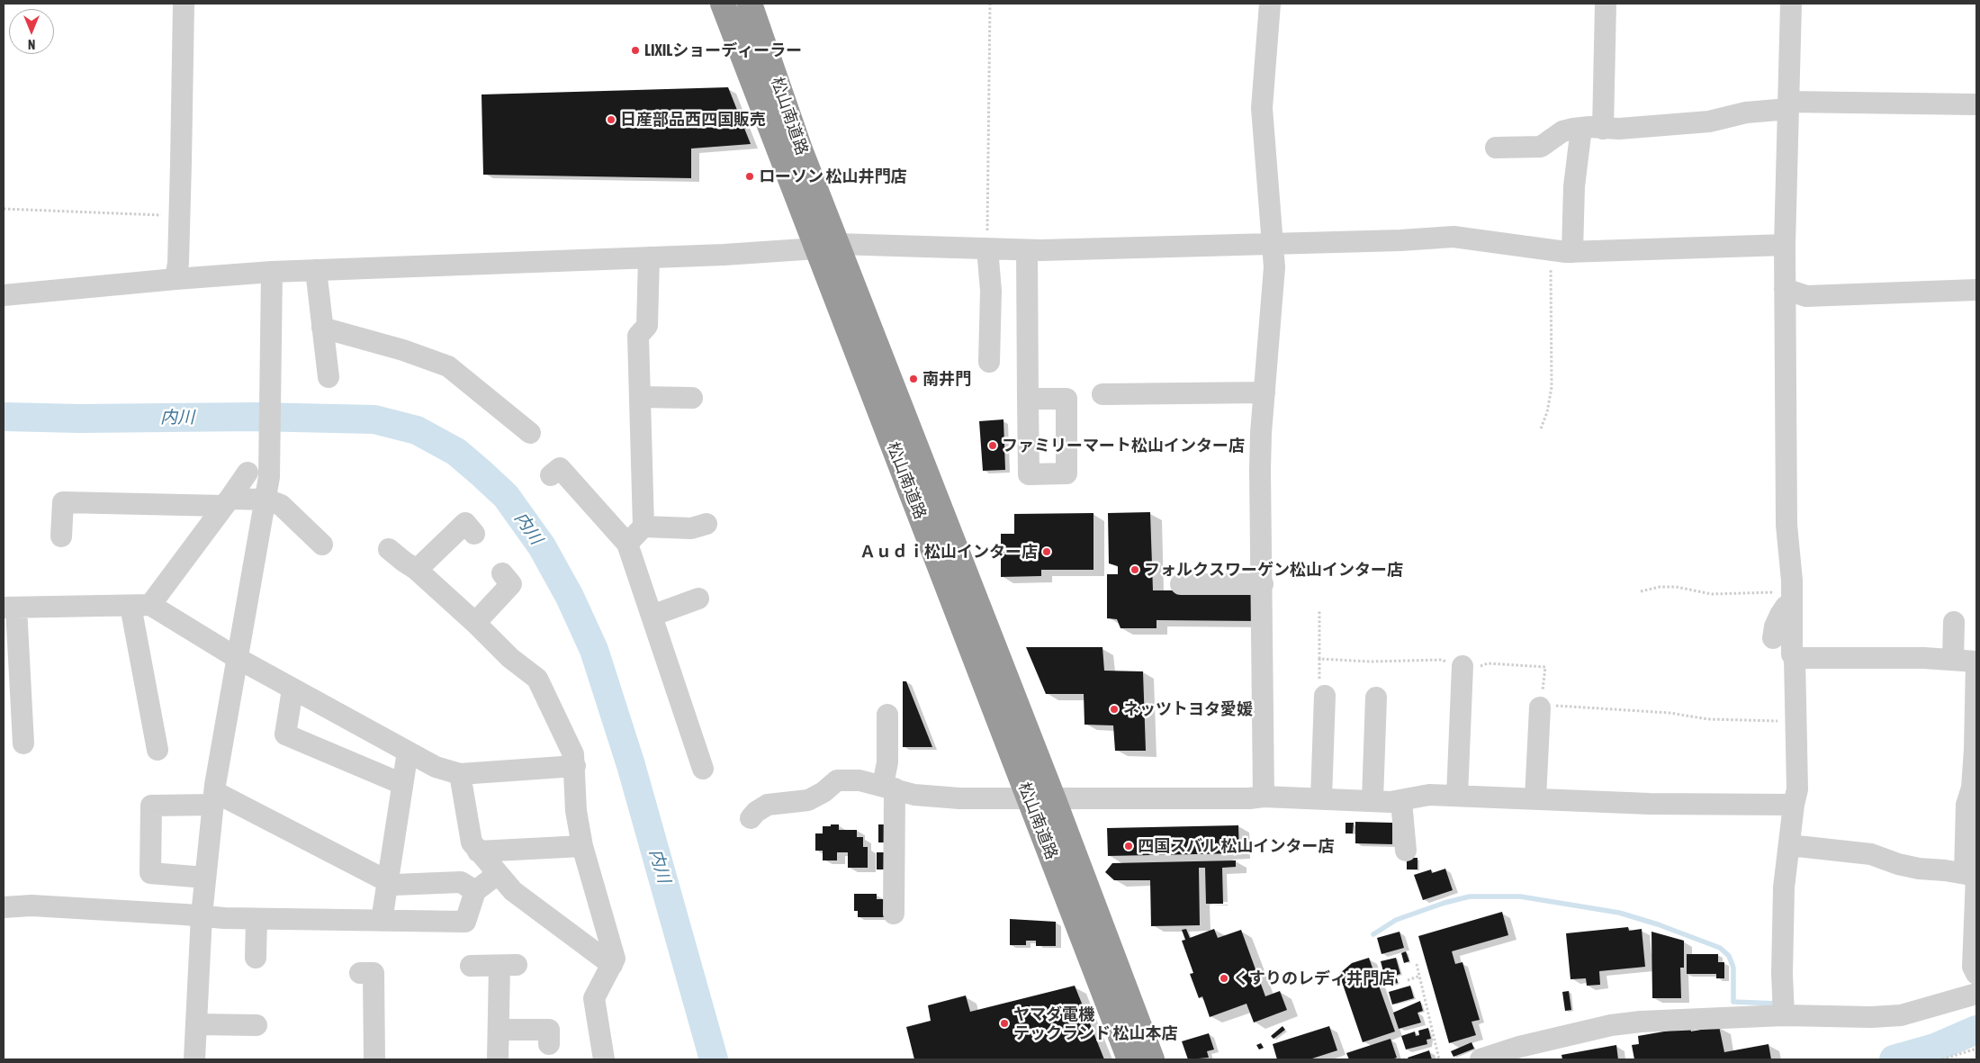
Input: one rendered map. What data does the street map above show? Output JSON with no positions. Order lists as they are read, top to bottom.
{
  "streets": {
    "highway": ["松山南道路"]
  },
  "water": ["内川"],
  "places": [
    "LIXILショーディーラー",
    "日産部品西四国販売",
    "ローソン 松山井門店",
    "南井門",
    "ファミリーマート松山インター店",
    "Ａｕｄｉ松山インター店",
    "フォルクスワーゲン松山インター店",
    "ネッツトヨタ愛媛",
    "四国スバル 松山インター店",
    "くすりのレディ井門店",
    "ヤマダ電機 テックランド 松山本店"
  ],
  "north": "bottom"
}
